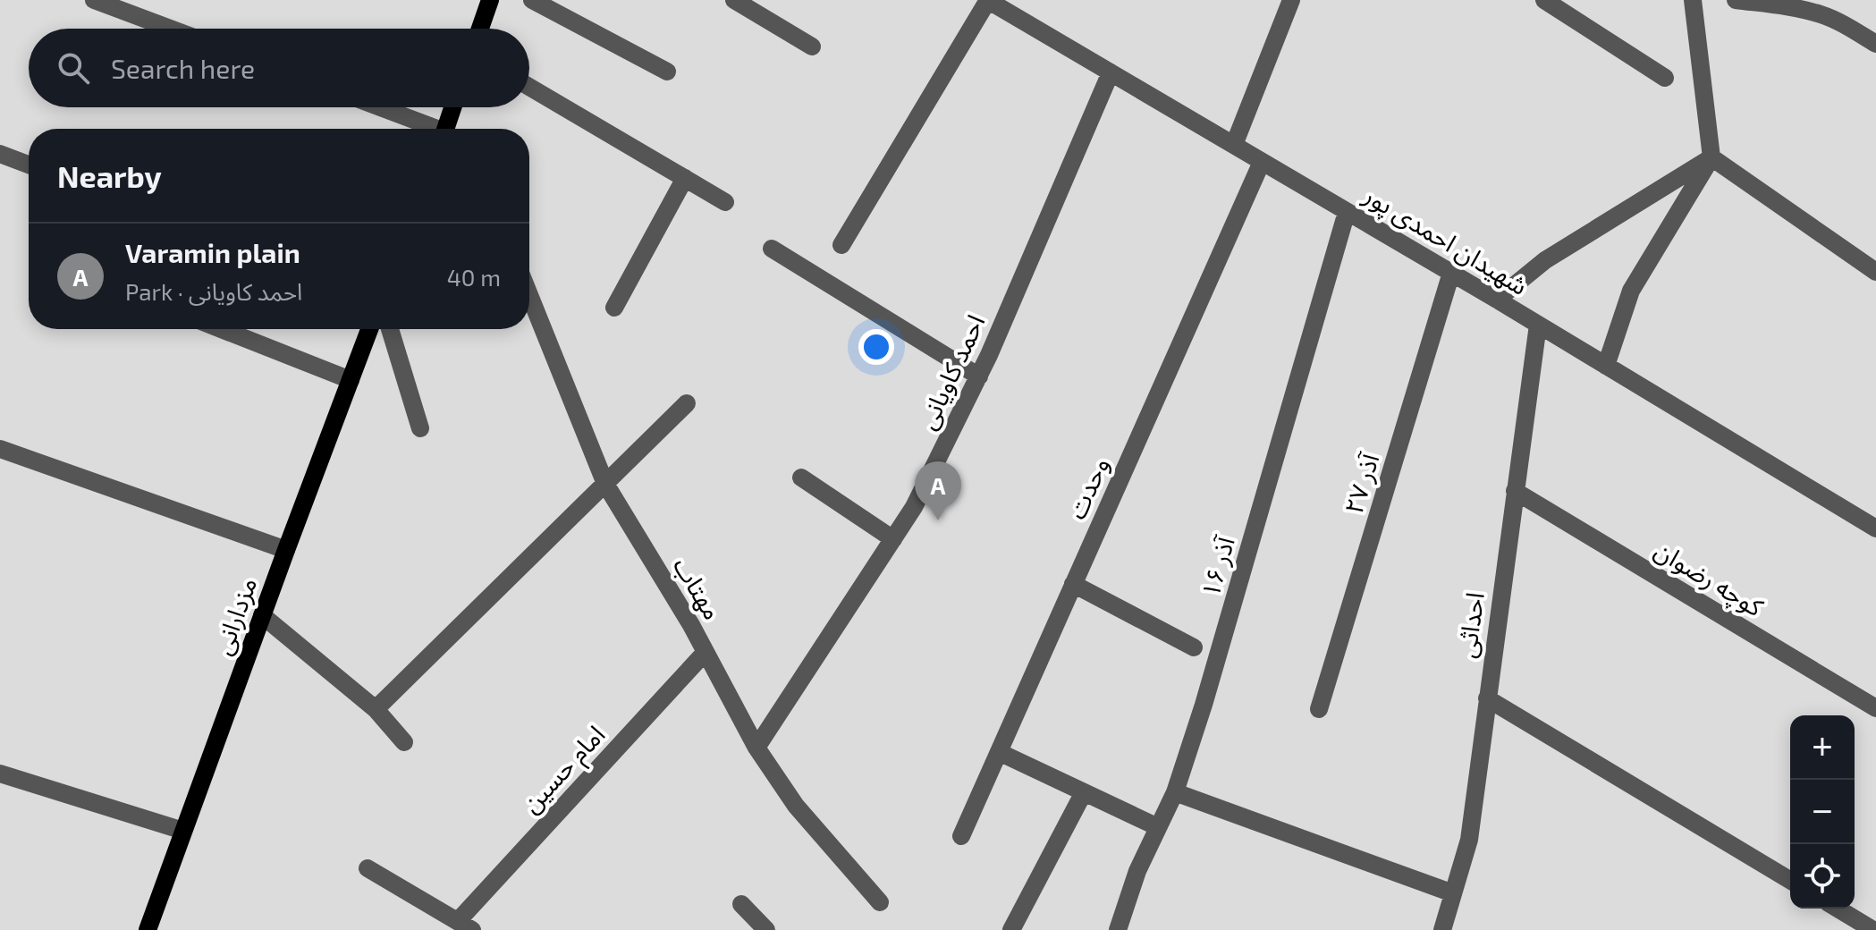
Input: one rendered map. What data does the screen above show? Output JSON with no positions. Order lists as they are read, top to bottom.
{
  "streets": {
    "main road": ["مزدارانی"],
    "street": [
      "شهیدان احمدی پور",
      "احمد کاویانی",
      "۲۷ آذر",
      "وحدت",
      "۱۶ آذر",
      "کوچه رضوان",
      "مهتاب",
      "احداثی",
      "امام حسین"
    ]
  },
  "crossings": [
    ["شهیدان احمدی پور", "احمد کاویانی"],
    ["شهیدان احمدی پور", "۲۷ آذر"],
    ["شهیدان احمدی پور", "وحدت"],
    ["شهیدان احمدی پور", "۱۶ آذر"],
    ["شهیدان احمدی پور", "احداثی"],
    ["احمد کاویانی", "مهتاب"],
    ["کوچه رضوان", "احداثی"],
    ["مهتاب", "امام حسین"]
  ],
  "page": {
    "search": "Search here",
    "heading": "Nearby",
    "list": [
      {
        "mark": "A",
        "name": "Varamin plain",
        "note": "Park · احمد کاویانی",
        "value": "40 m"
      }
    ],
    "pins": "A",
    "map_buttons": ["+", "−"]
  }
}
